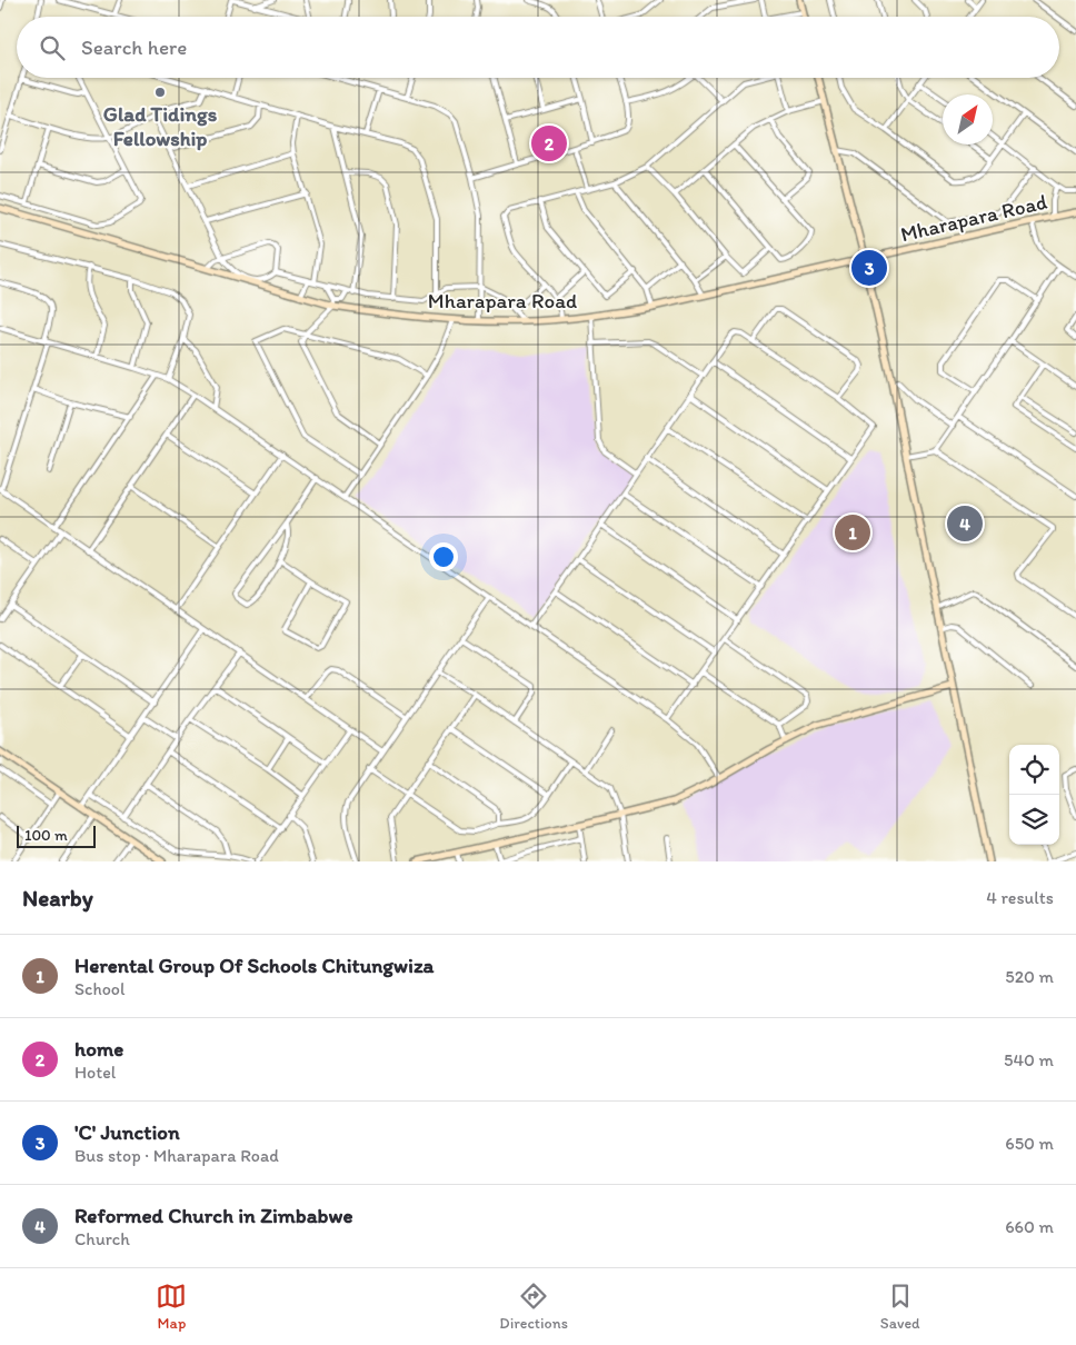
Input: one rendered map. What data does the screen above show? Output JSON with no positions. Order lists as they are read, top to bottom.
{
  "streets": {
    "street": ["Mharapara Road"]
  },
  "places": ["Glad Tidings Fellowship"],
  "scale_bar": "100 m",
  "north": "top right",
  "page": {
    "search": "Search here",
    "pins": [
      "2",
      "3",
      "4",
      "1"
    ],
    "scale": "100 m",
    "heading": ["Nearby", "4 results"],
    "list": [
      {
        "mark": "1",
        "name": "Herental Group Of Schools Chitungwiza",
        "note": "School",
        "value": "520 m"
      },
      {
        "mark": "2",
        "name": "home",
        "note": "Hotel",
        "value": "540 m"
      },
      {
        "mark": "3",
        "name": "'C' Junction",
        "note": "Bus stop · Mharapara Road",
        "value": "650 m"
      },
      {
        "mark": "4",
        "name": "Reformed Church in Zimbabwe",
        "note": "Church",
        "value": "660 m"
      }
    ],
    "nav": ["Map", "Directions", "Saved"]
  }
}
